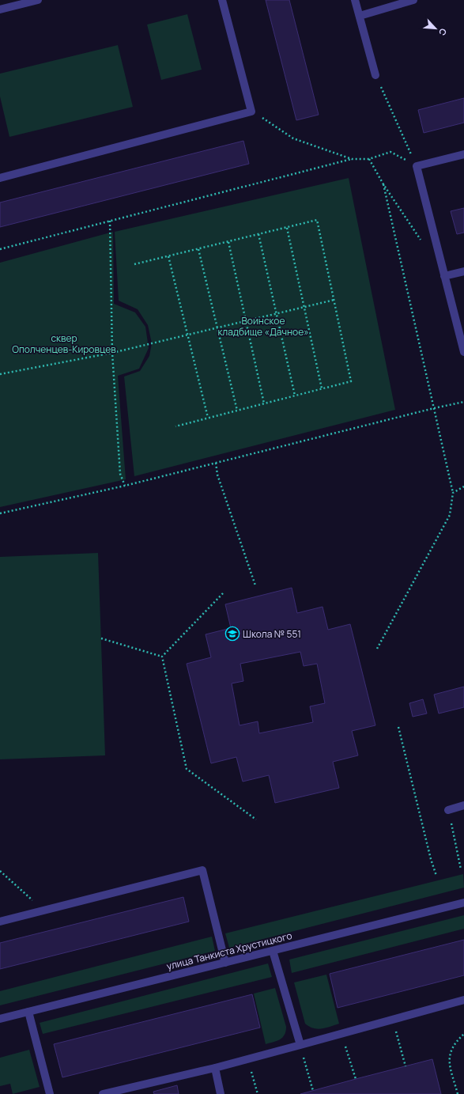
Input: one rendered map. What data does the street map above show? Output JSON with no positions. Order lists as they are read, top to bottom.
{
  "streets": {
    "street": ["улица Танкиста Хрустицкого"]
  },
  "parks": ["Воинское кладбище «Дачное»", "сквер Ополченцев-Кировцев"],
  "places": {
    "school or university": ["Школа № 551"]
  },
  "north": "bottom right"
}
